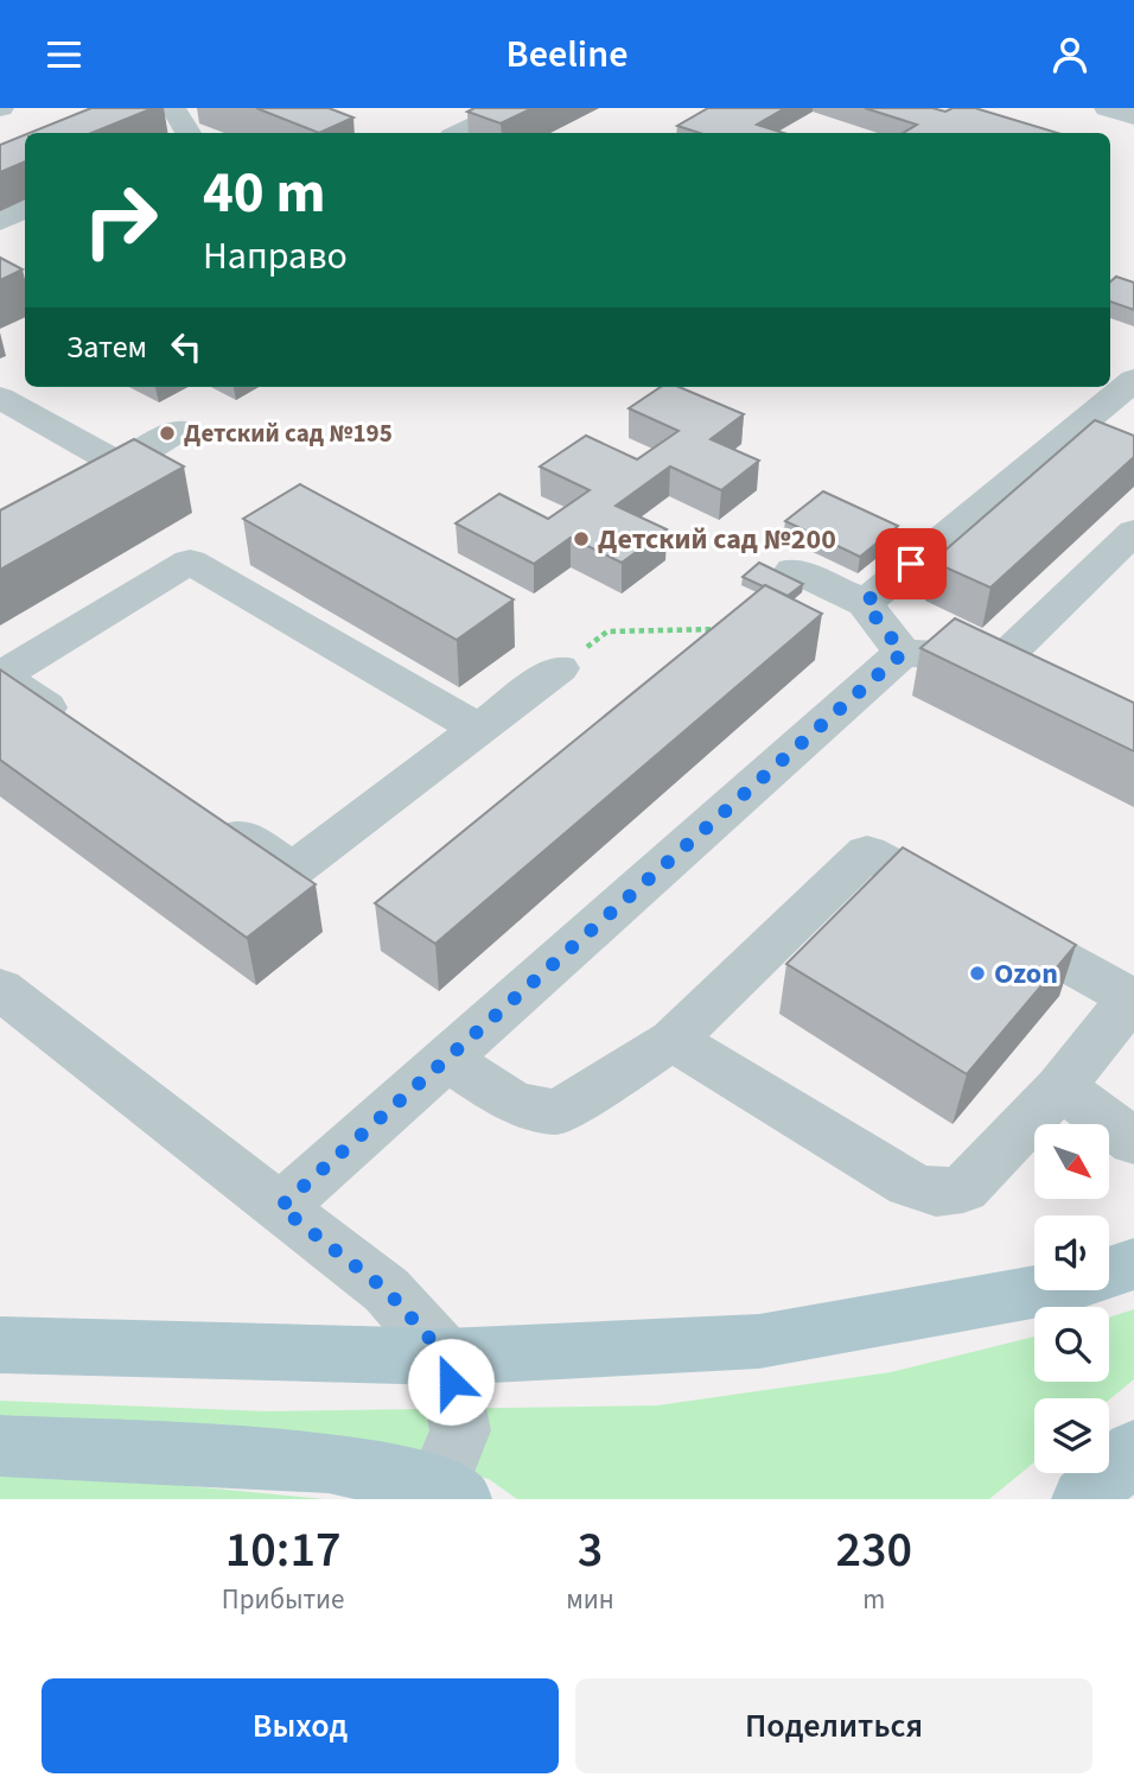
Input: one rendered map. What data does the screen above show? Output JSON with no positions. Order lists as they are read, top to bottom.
{
  "places": ["Детский сад №195", "Детский сад №200", "Ozon"],
  "north": "bottom right",
  "page": {
    "header": "Beeline",
    "turn": ["40 m", "Направо"],
    "then": "Затем",
    "eta": [
      "10:17",
      "Прибытие",
      "3",
      "мин",
      "230",
      "m"
    ],
    "buttons": ["Выход", "Поделиться"]
  }
}
